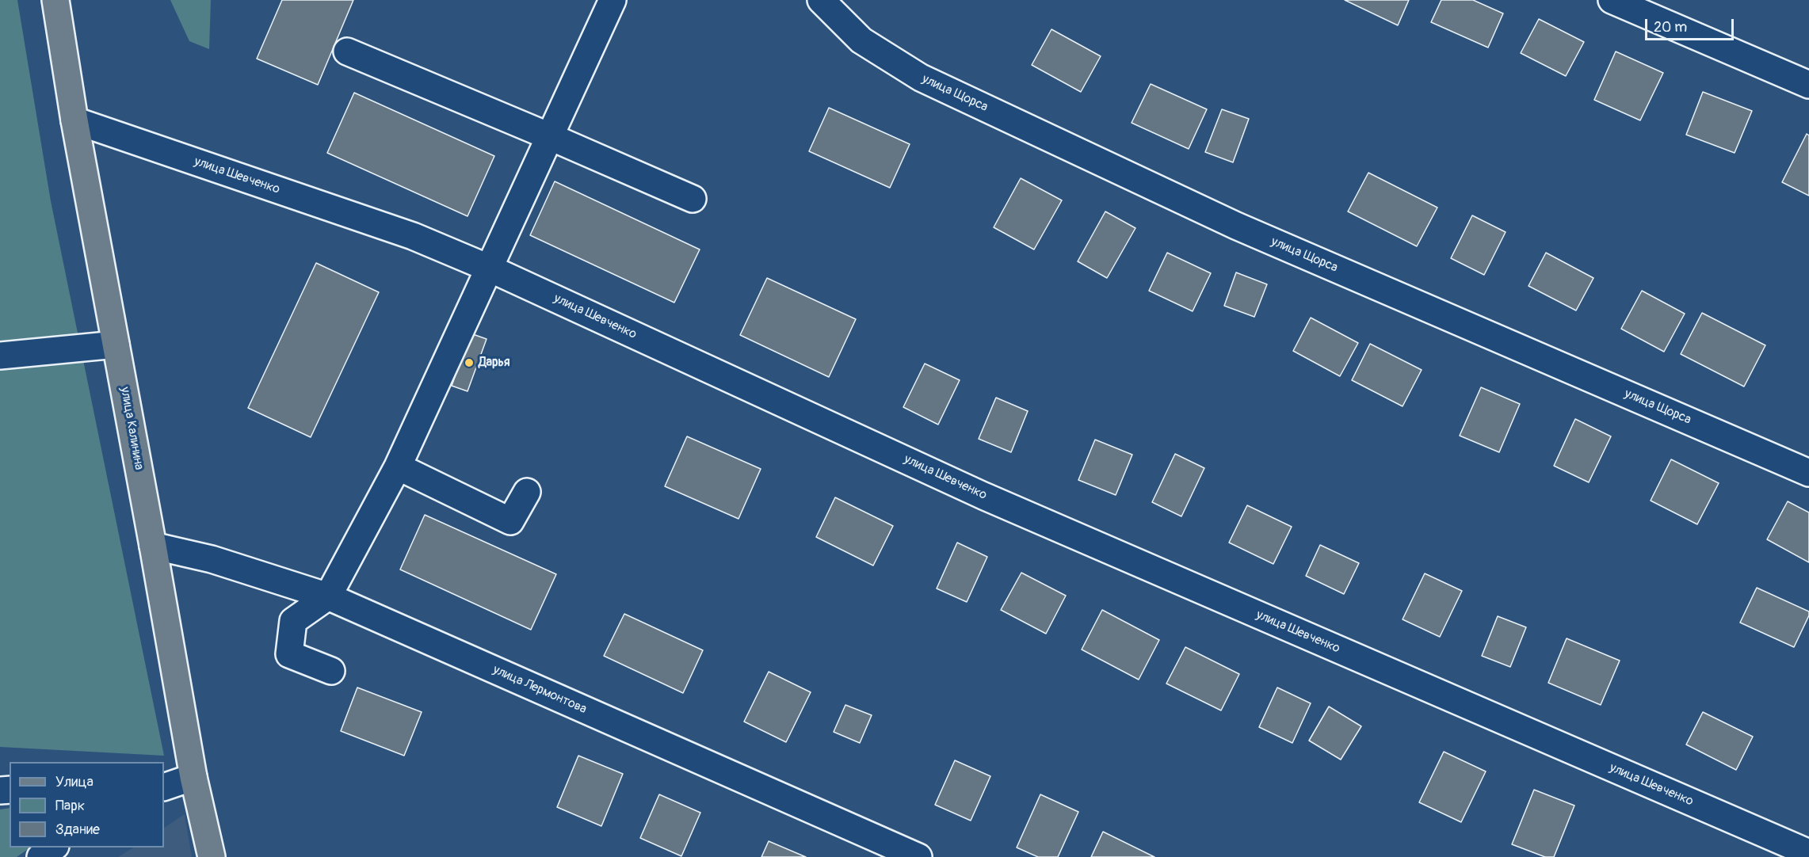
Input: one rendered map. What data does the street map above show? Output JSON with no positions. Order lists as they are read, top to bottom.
{
  "streets": {
    "main road": ["улица Калинина"],
    "street": ["улица Щорса", "улица Шевченко", "улица Лермонтова"]
  },
  "crossings": [
    ["улица Шевченко", "улица Калинина"],
    ["улица Калинина", "улица Лермонтова"]
  ],
  "places": ["Дарья"],
  "legend": ["Улица", "Парк", "Здание"],
  "scale_bar": "20 m"
}
